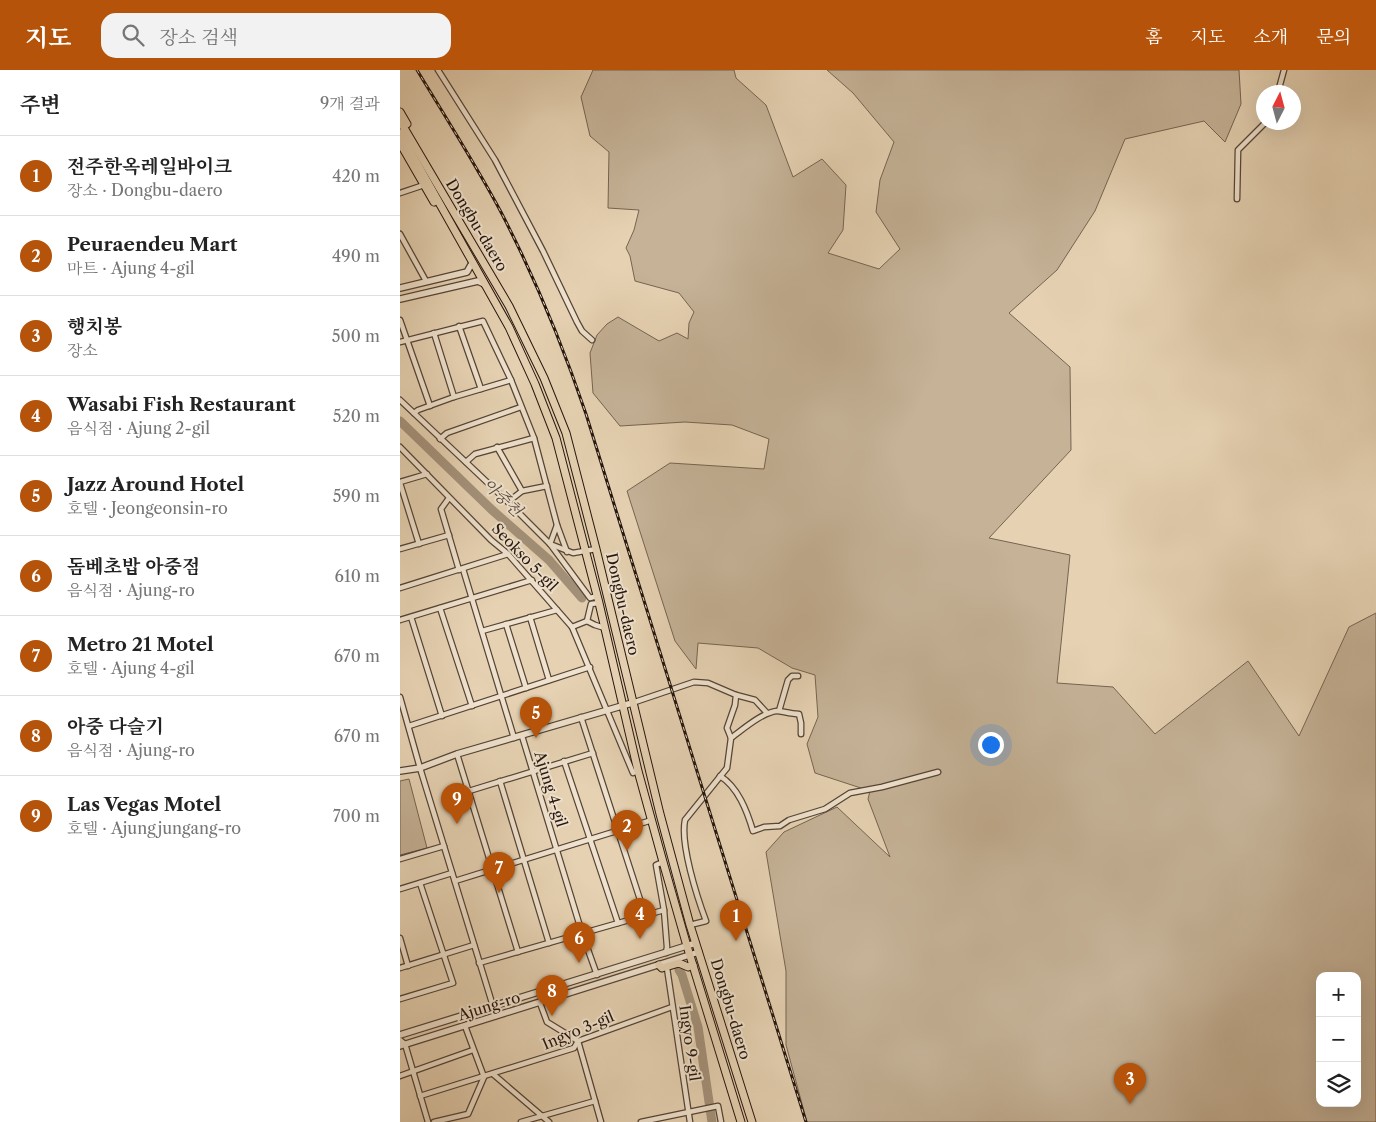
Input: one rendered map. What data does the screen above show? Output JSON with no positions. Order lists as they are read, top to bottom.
{
  "streets": {
    "main road": ["Dongbu-daero"],
    "street": [
      "Seokso 5-gil",
      "Ajung 4-gil",
      "Ajung-ro",
      "Ingyo 3-gil",
      "Ingyo 9-gil"
    ]
  },
  "crossings": [
    ["Dongbu-daero", "Seokso 5-gil"],
    ["Dongbu-daero", "Ajung 4-gil"],
    ["Dongbu-daero", "Ajung-ro"],
    ["Ingyo 3-gil", "Ingyo 9-gil"]
  ],
  "water": ["아중천"],
  "north": "top",
  "page": {
    "header": "지도",
    "search": "장소 검색",
    "nav": [
      "홈",
      "지도",
      "소개",
      "문의"
    ],
    "heading": ["주변", "9개 결과"],
    "list": [
      {
        "mark": "1",
        "name": "전주한옥레일바이크",
        "note": "장소 · Dongbu-daero",
        "value": "420 m"
      },
      {
        "mark": "2",
        "name": "Peuraendeu Mart",
        "note": "마트 · Ajung 4-gil",
        "value": "490 m"
      },
      {
        "mark": "3",
        "name": "행치봉",
        "note": "장소",
        "value": "500 m"
      },
      {
        "mark": "4",
        "name": "Wasabi Fish Restaurant",
        "note": "음식점 · Ajung 2-gil",
        "value": "520 m"
      },
      {
        "mark": "5",
        "name": "Jazz Around Hotel",
        "note": "호텔 · Jeongeonsin-ro",
        "value": "590 m"
      },
      {
        "mark": "6",
        "name": "돔베초밥 아중점",
        "note": "음식점 · Ajung-ro",
        "value": "610 m"
      },
      {
        "mark": "7",
        "name": "Metro 21 Motel",
        "note": "호텔 · Ajung 4-gil",
        "value": "670 m"
      },
      {
        "mark": "8",
        "name": "아중 다슬기",
        "note": "음식점 · Ajung-ro",
        "value": "670 m"
      },
      {
        "mark": "9",
        "name": "Las Vegas Motel",
        "note": "호텔 · Ajungjungang-ro",
        "value": "700 m"
      }
    ],
    "pins": [
      "5",
      "9",
      "2",
      "7",
      "4",
      "1",
      "6",
      "8",
      "3"
    ],
    "map_buttons": ["+", "−"]
  }
}
